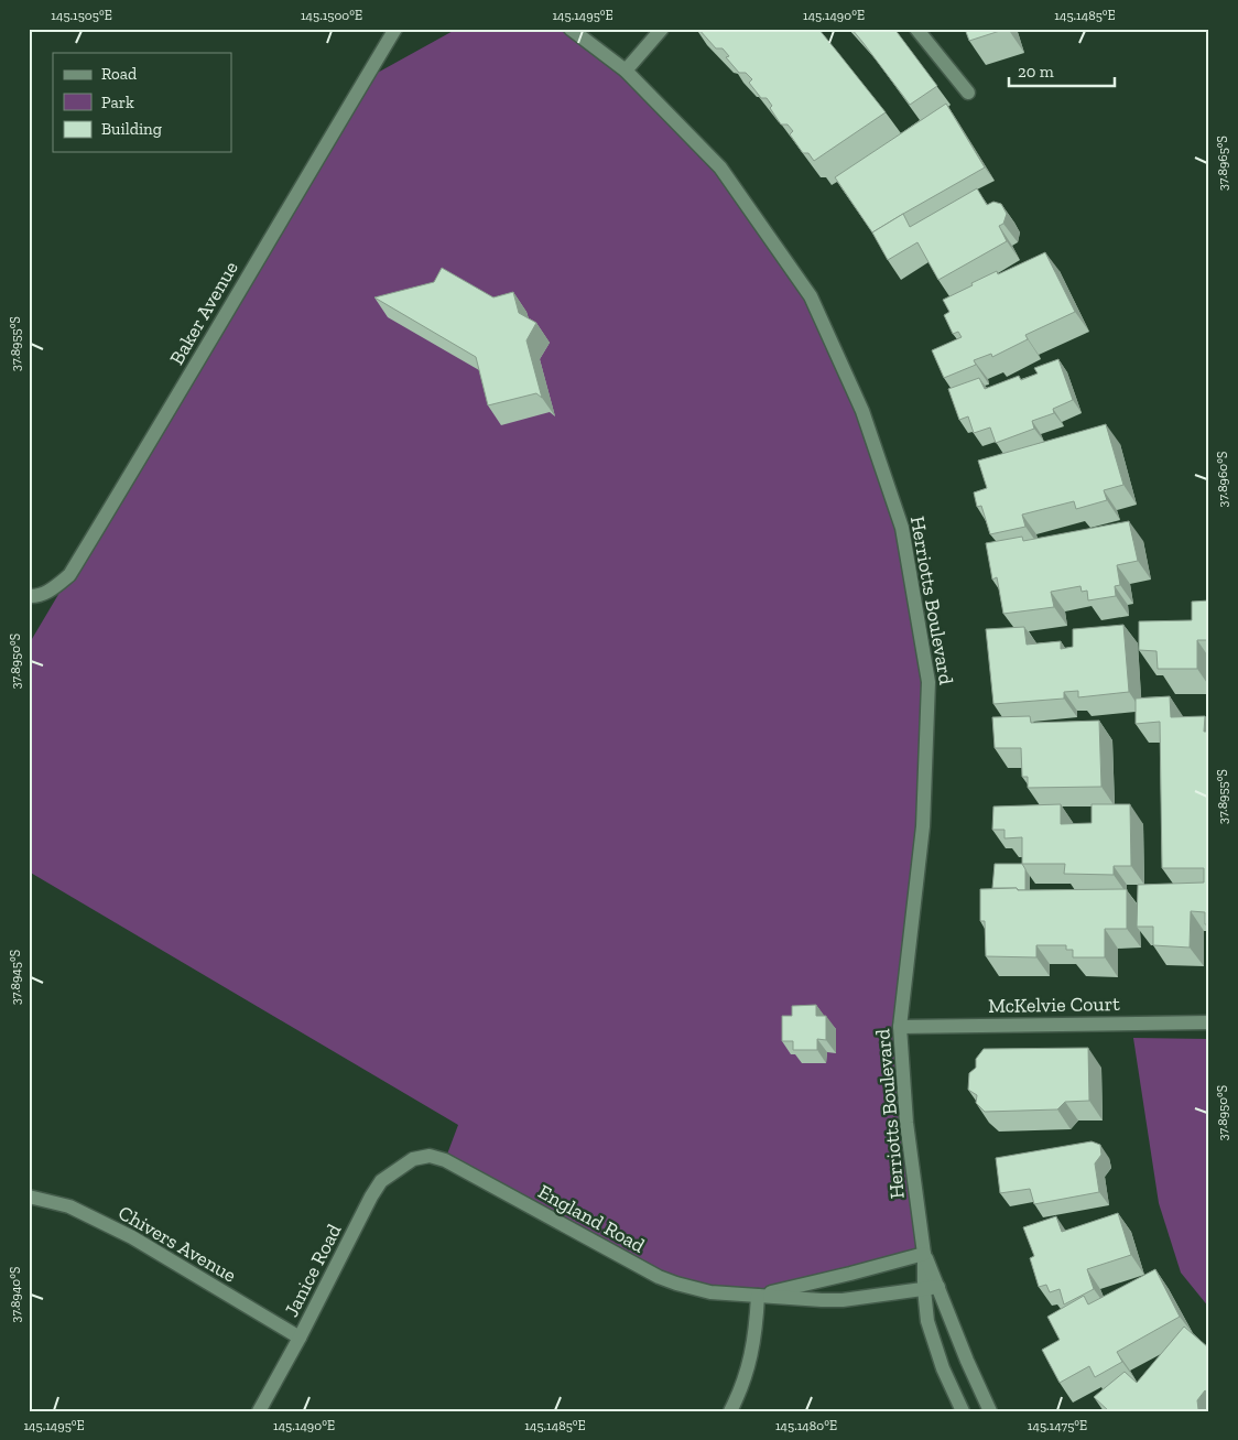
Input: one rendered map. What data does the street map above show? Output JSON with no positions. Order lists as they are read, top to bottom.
{
  "streets": {
    "street": [
      "Baker Avenue",
      "Herriotts Boulevard",
      "McKelvie Court",
      "England Road",
      "Chivers Avenue",
      "Janice Road"
    ]
  },
  "crossings": [
    ["Herriotts Boulevard", "McKelvie Court"],
    ["Herriotts Boulevard", "England Road"],
    ["England Road", "Janice Road"],
    ["Chivers Avenue", "Janice Road"]
  ],
  "legend": ["Road", "Park", "Building"],
  "scale_bar": "20 m",
  "coordinates": [
    "145.1505°E",
    "145.1500°E",
    "145.1495°E",
    "145.1490°E",
    "145.1485°E",
    "37.8965°S",
    "37.8955°S",
    "37.8960°S",
    "37.8950°S",
    "37.8945°S",
    "37.8940°S",
    "145.1480°E",
    "145.1475°E"
  ]
}
